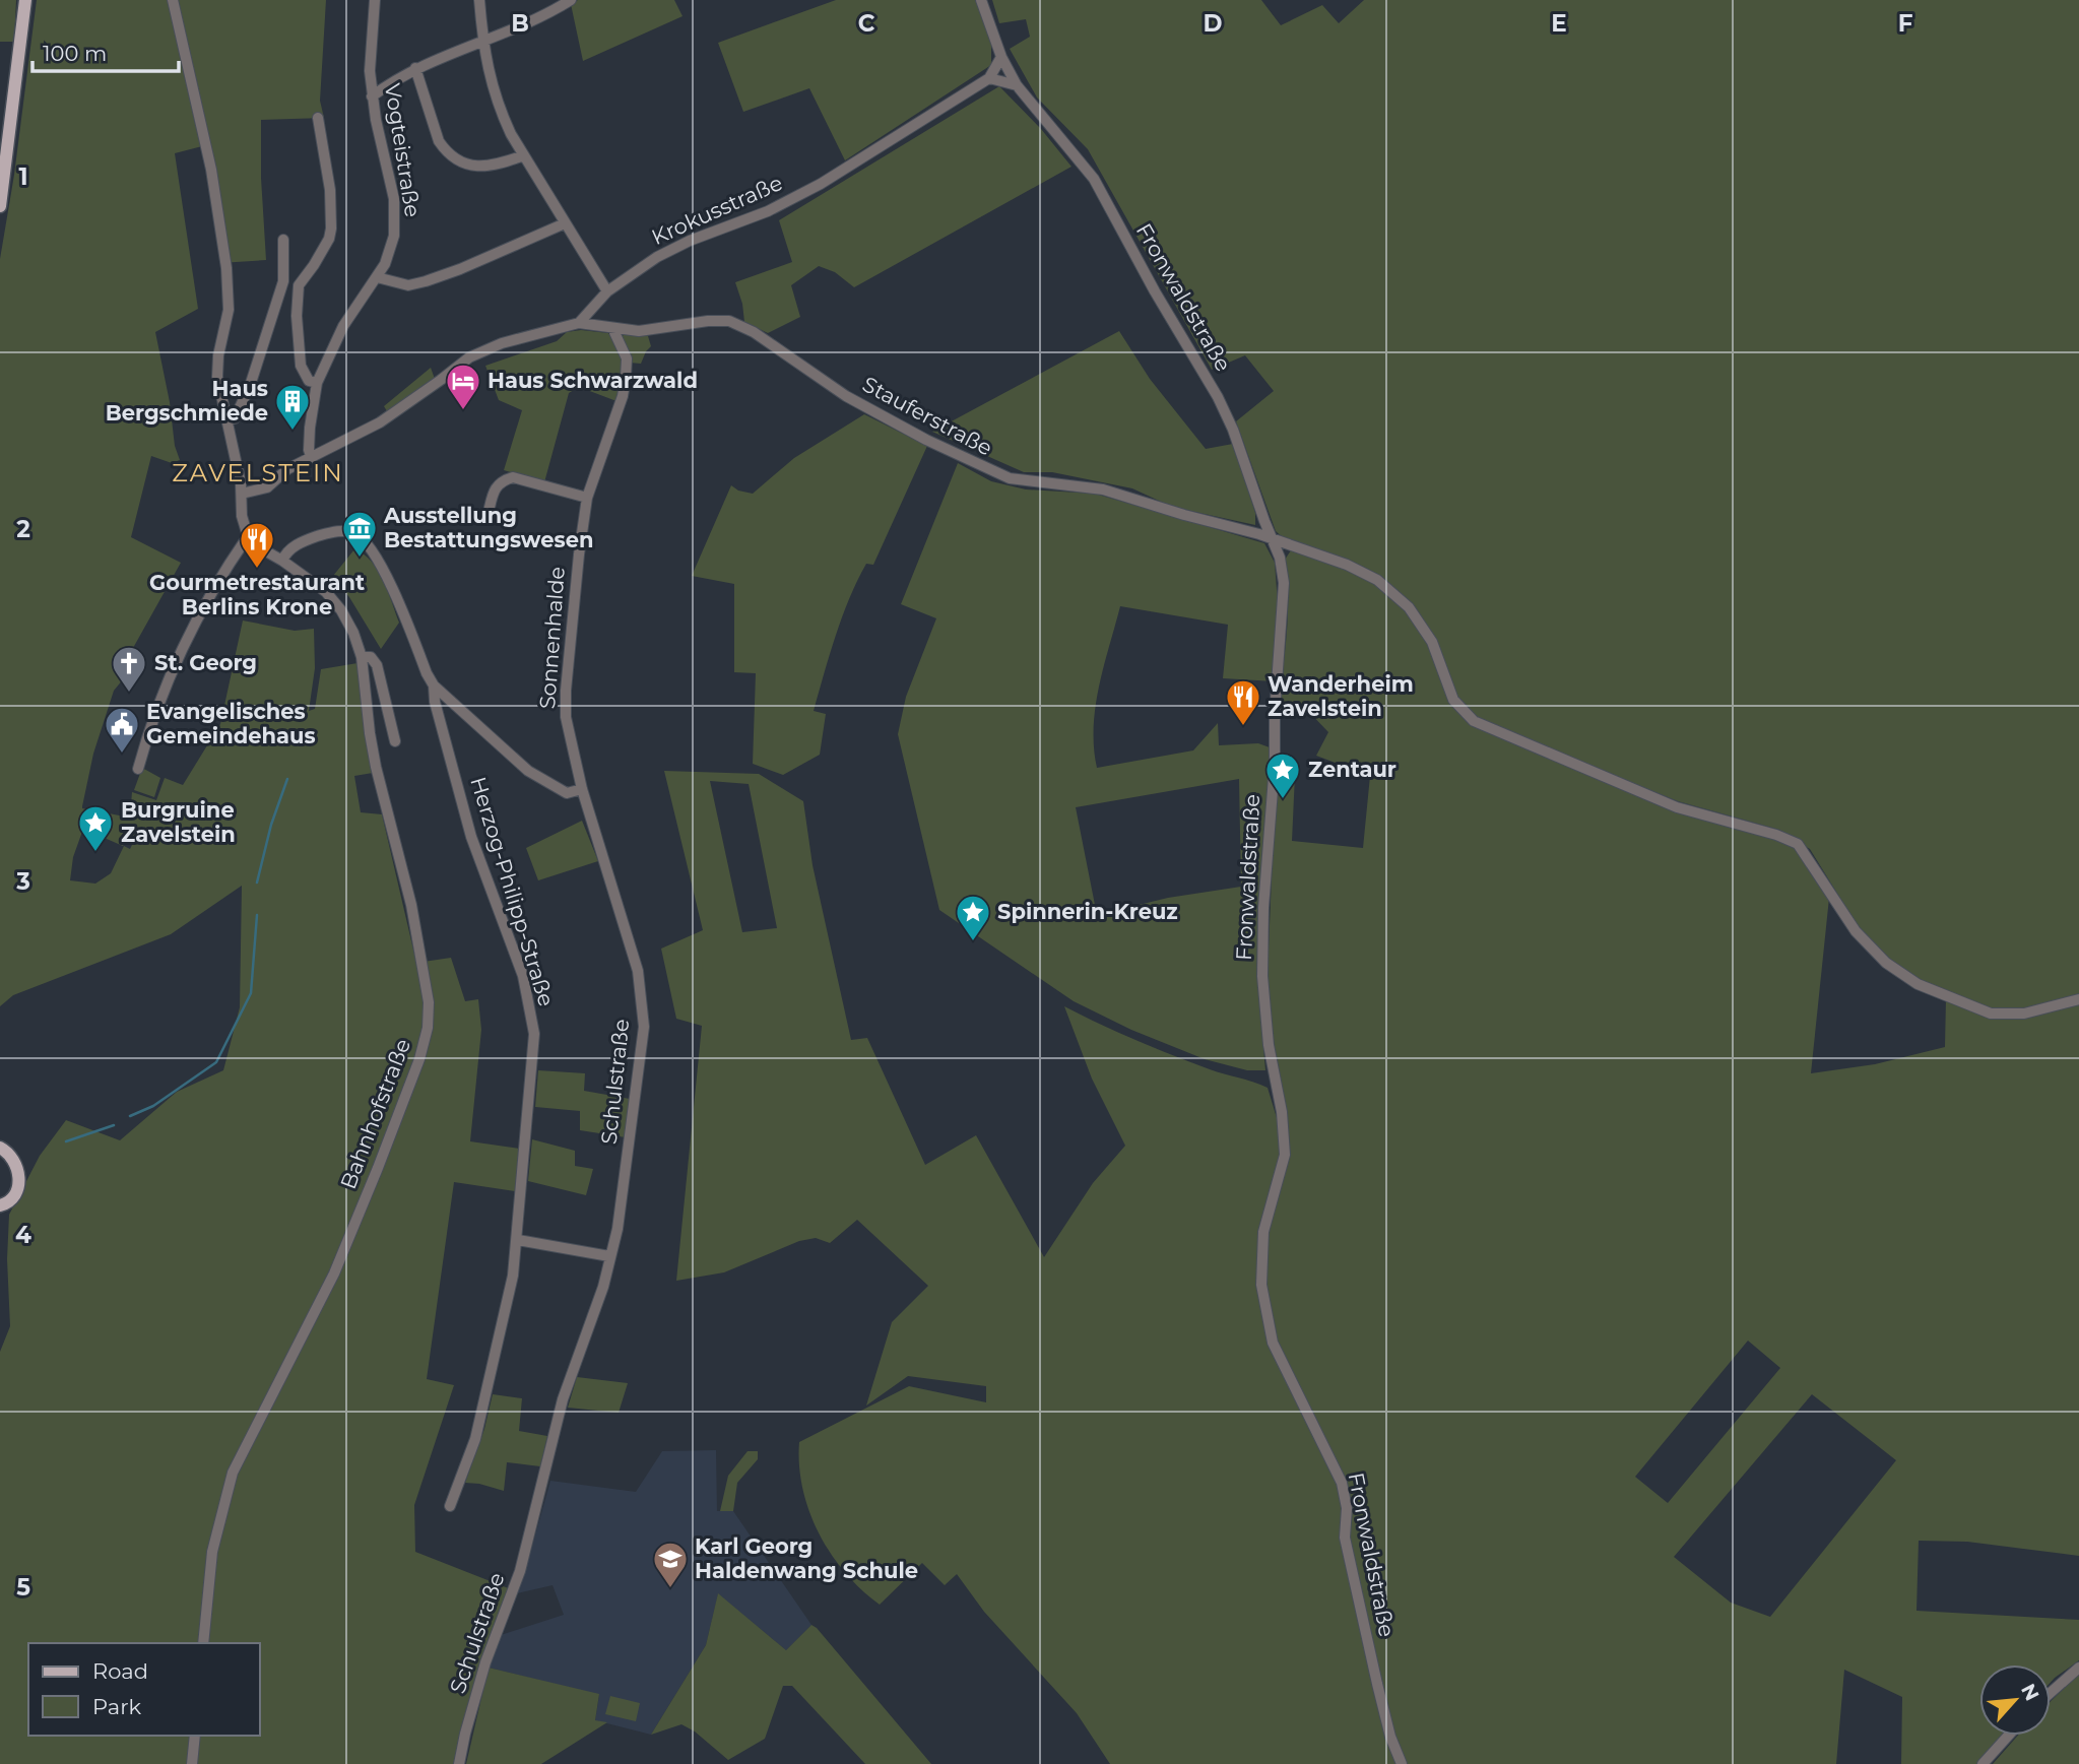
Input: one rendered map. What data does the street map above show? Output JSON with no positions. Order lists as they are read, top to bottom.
{
  "streets": {
    "street": [
      "Vogteistraße",
      "Krokusstraße",
      "Fronwaldstraße",
      "Stauferstraße",
      "Sonnenhalde",
      "Herzog-Philipp-Straße",
      "Schulstraße",
      "Bahnhofstraße"
    ]
  },
  "crossings": [
    ["Krokusstraße", "Fronwaldstraße"],
    ["Krokusstraße", "Stauferstraße"],
    ["Fronwaldstraße", "Stauferstraße"],
    ["Stauferstraße", "Sonnenhalde"],
    ["Sonnenhalde", "Schulstraße"]
  ],
  "districts": ["ZAVELSTEIN"],
  "places": {
    "hotel": ["Haus Schwarzwald"],
    "building": ["Haus Bergschmiede"],
    "museum": ["Ausstellung Bestattungswesen"],
    "restaurant": ["Gourmetrestaurant Berlins Krone", "Wanderheim Zavelstein"],
    "church": ["St. Georg"],
    "public building": ["Evangelisches Gemeindehaus"],
    "place": ["Zentaur", "Burgruine Zavelstein", "Spinnerin-Kreuz"],
    "school or university": ["Karl Georg Haldenwang Schule"]
  },
  "legend": ["Road", "Park"],
  "scale_bar": "100 m",
  "north": "top right",
  "grid": {
    "columns": [
      "B",
      "C",
      "D",
      "E",
      "F"
    ],
    "rows": [
      "1",
      "2",
      "3",
      "4",
      "5"
    ]
  }
}
